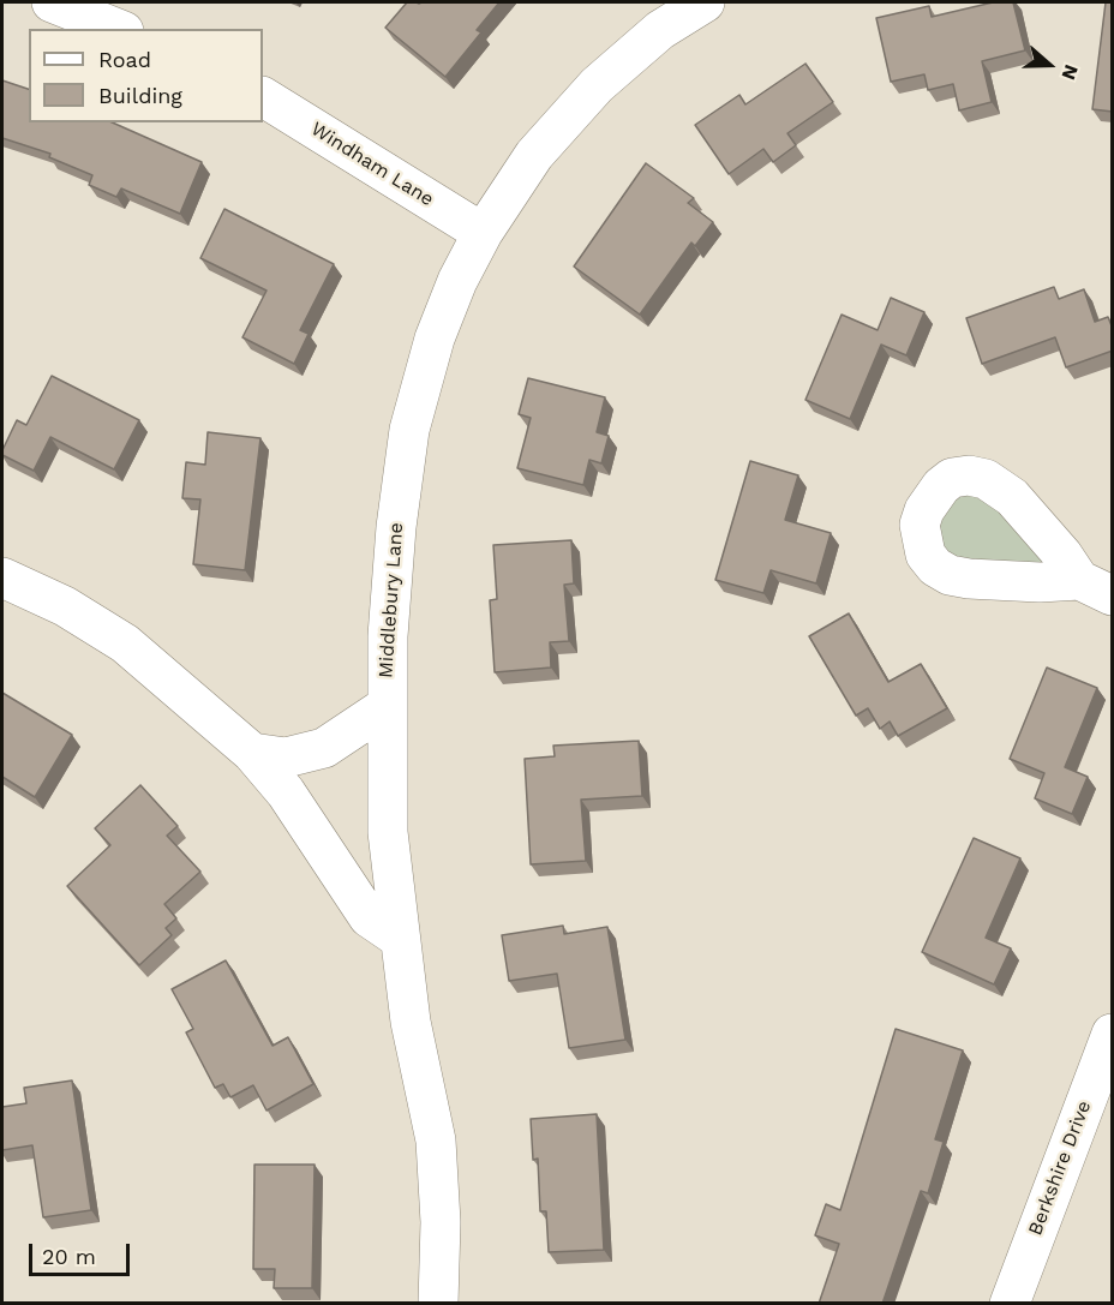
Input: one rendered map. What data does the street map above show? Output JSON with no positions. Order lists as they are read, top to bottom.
{
  "streets": {
    "street": ["Windham Lane", "Middlebury Lane", "Berkshire Drive"]
  },
  "crossings": [
    ["Windham Lane", "Middlebury Lane"]
  ],
  "legend": ["Road", "Building"],
  "scale_bar": "20 m",
  "north": "right"
}
